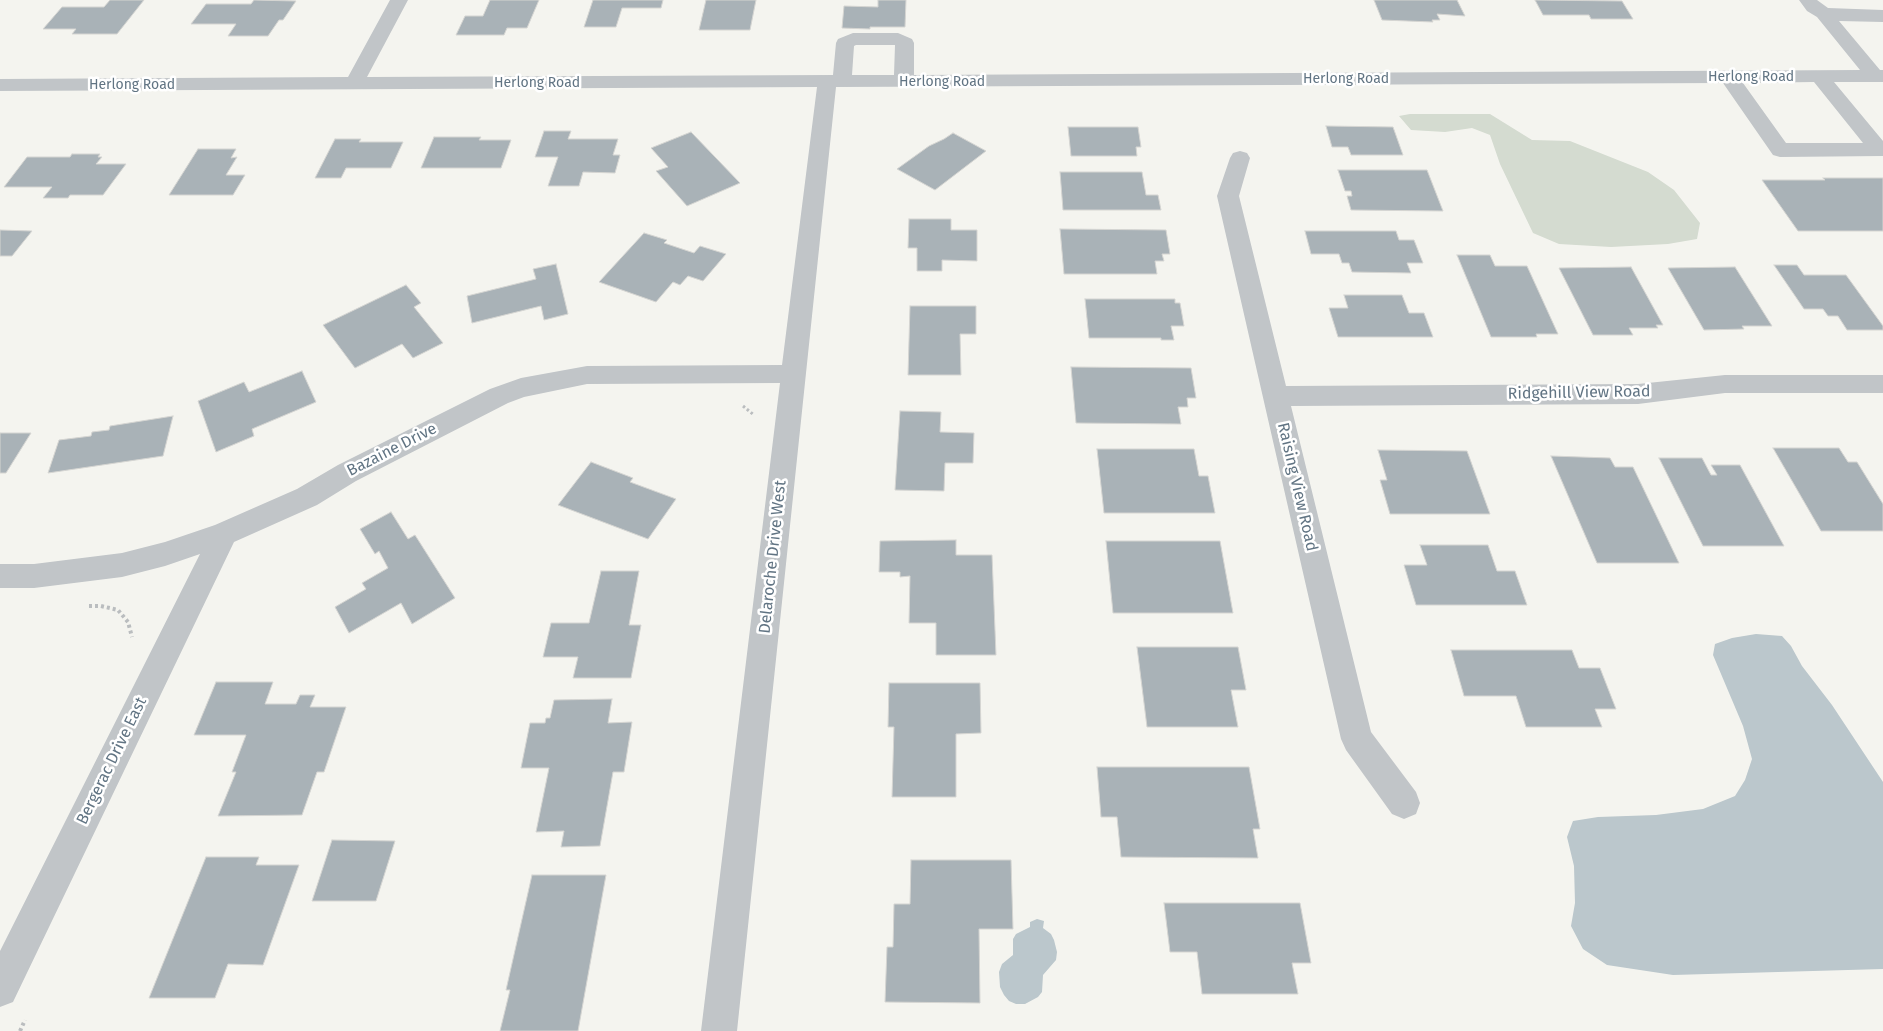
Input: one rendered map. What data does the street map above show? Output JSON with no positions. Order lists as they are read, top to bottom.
{
  "streets": {
    "street": [
      "Herlong Road",
      "Ridgehill View Road",
      "Bazaine Drive",
      "Raising View Road",
      "Delaroche Drive West",
      "Bergerac Drive East"
    ]
  },
  "crossings": [
    ["Herlong Road", "Delaroche Drive West"],
    ["Ridgehill View Road", "Raising View Road"],
    ["Bazaine Drive", "Delaroche Drive West"],
    ["Bazaine Drive", "Bergerac Drive East"]
  ]
}
